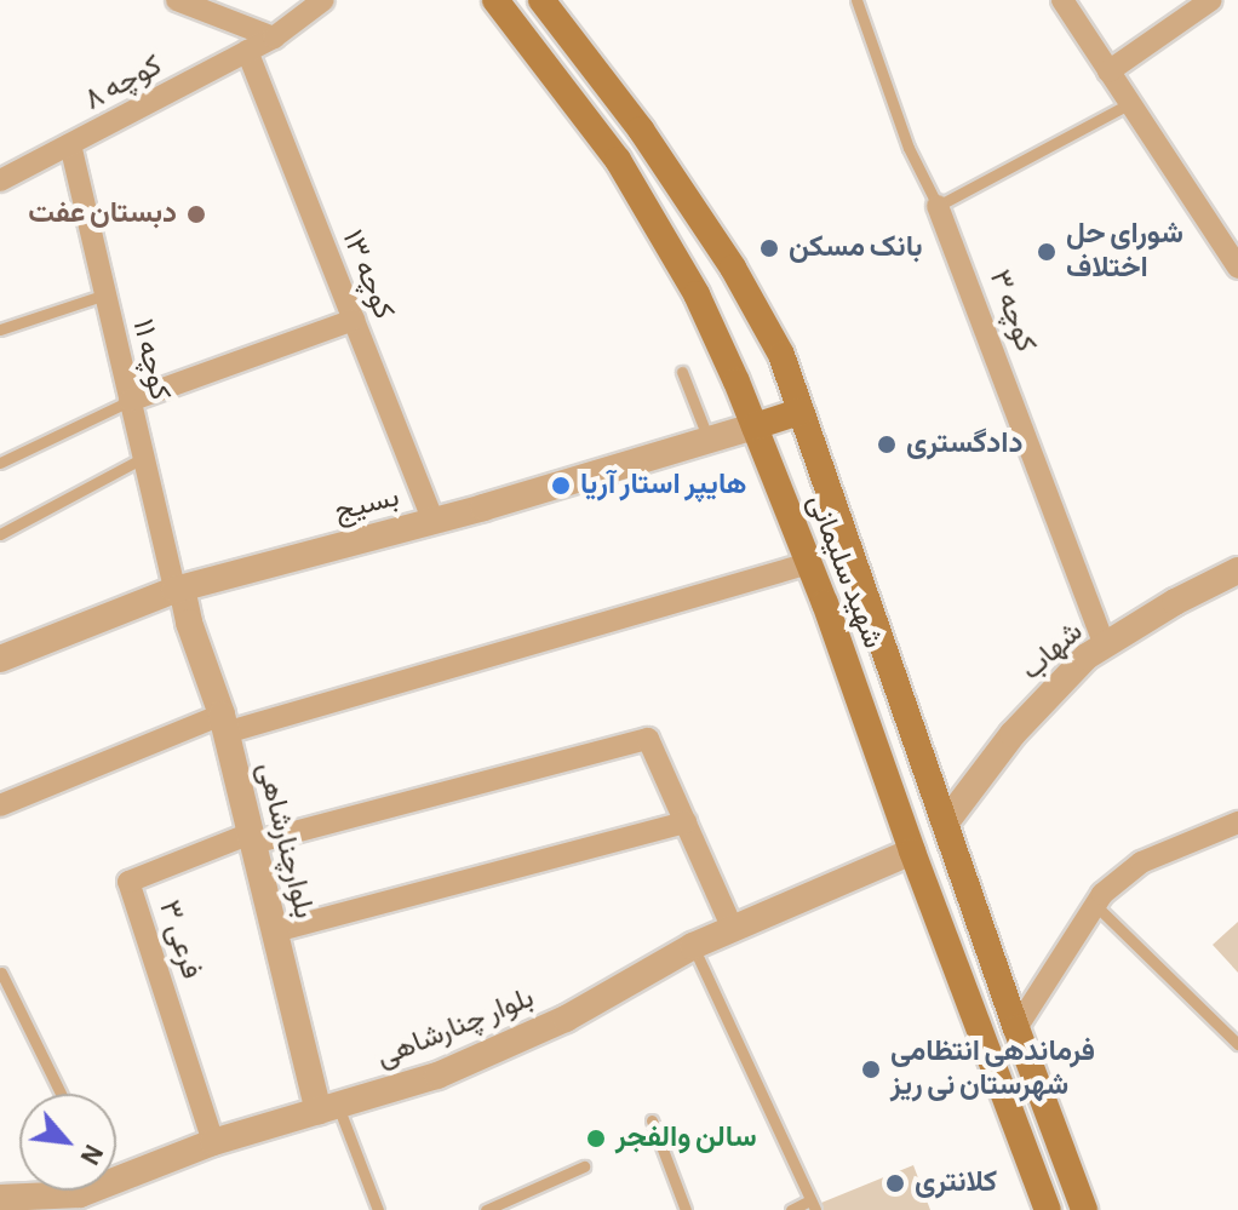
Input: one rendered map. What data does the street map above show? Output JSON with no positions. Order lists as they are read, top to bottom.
{
  "streets": {
    "main road": ["شهید سلیمانی"],
    "street": [
      "کوچه ۸",
      "کوچه ۱۳",
      "کوچه ۳",
      "کوچه ۱۱",
      "بسیج",
      "شهاب",
      "بلوارچنارشاهی",
      "فرعی ۳",
      "بلوار چنارشاهی"
    ]
  },
  "crossings": [
    ["کوچه ۸", "کوچه ۱۳"],
    ["کوچه ۸", "کوچه ۱۱"],
    ["کوچه ۱۳", "بسیج"],
    ["کوچه ۳", "شهاب"],
    ["کوچه ۱۱", "بسیج"],
    ["کوچه ۱۱", "بلوارچنارشاهی"],
    ["بسیج", "شهید سلیمانی"],
    ["بسیج", "بلوارچنارشاهی"],
    ["شهید سلیمانی", "شهاب"],
    ["شهید سلیمانی", "بلوار چنارشاهی"],
    ["بلوارچنارشاهی", "فرعی ۳"],
    ["بلوارچنارشاهی", "بلوار چنارشاهی"],
    ["فرعی ۳", "بلوار چنارشاهی"]
  ],
  "places": [
    "دبستان عفت",
    "بانک مسکن",
    "شورای حل اختلاف",
    "دادگستری",
    "هایپر استار آریا",
    "فرماندهی انتظامی شهرستان نی ریز",
    "سالن والفجر",
    "کلانتری"
  ],
  "north": "bottom right"
}
